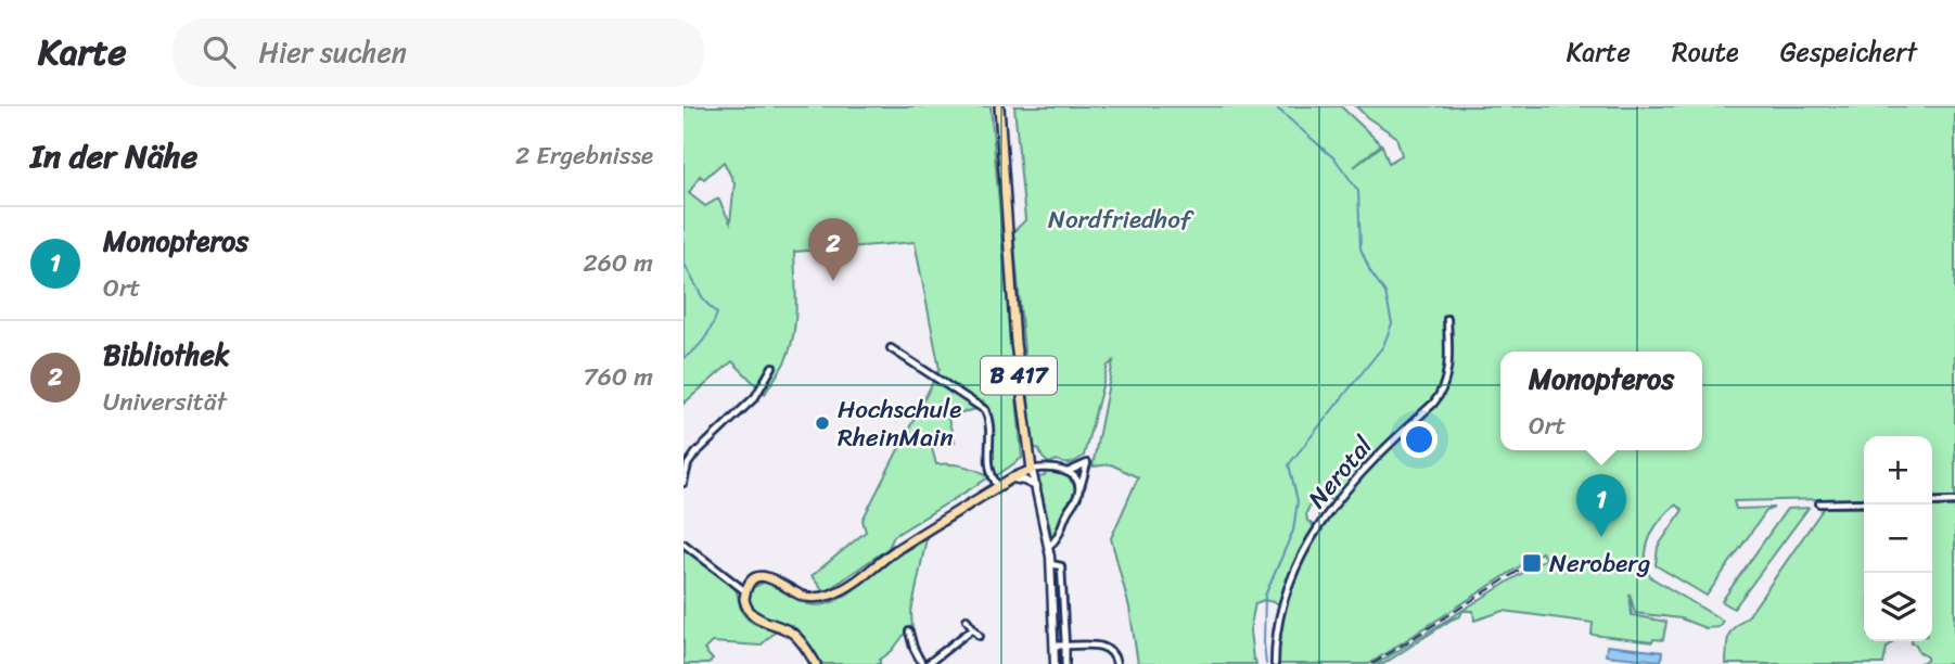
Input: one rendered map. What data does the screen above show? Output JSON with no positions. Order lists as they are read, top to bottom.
{
  "streets": {
    "main road": ["B 417"],
    "street": ["Nerotal"]
  },
  "parks": ["Nordfriedhof"],
  "places": {
    "other": ["Hochschule RheinMain"],
    "transit": ["Neroberg"]
  },
  "page": {
    "header": "Karte",
    "search": "Hier suchen",
    "nav": ["Karte", "Route", "Gespeichert"],
    "heading": ["In der Nähe", "2 Ergebnisse"],
    "list": [
      {
        "mark": "1",
        "name": "Monopteros",
        "note": "Ort",
        "value": "260 m"
      },
      {
        "mark": "2",
        "name": "Bibliothek",
        "note": "Universität",
        "value": "760 m"
      }
    ],
    "pins": ["2", "1"],
    "popup": ["Monopteros", "Ort"],
    "map_buttons": ["+", "−"]
  }
}
